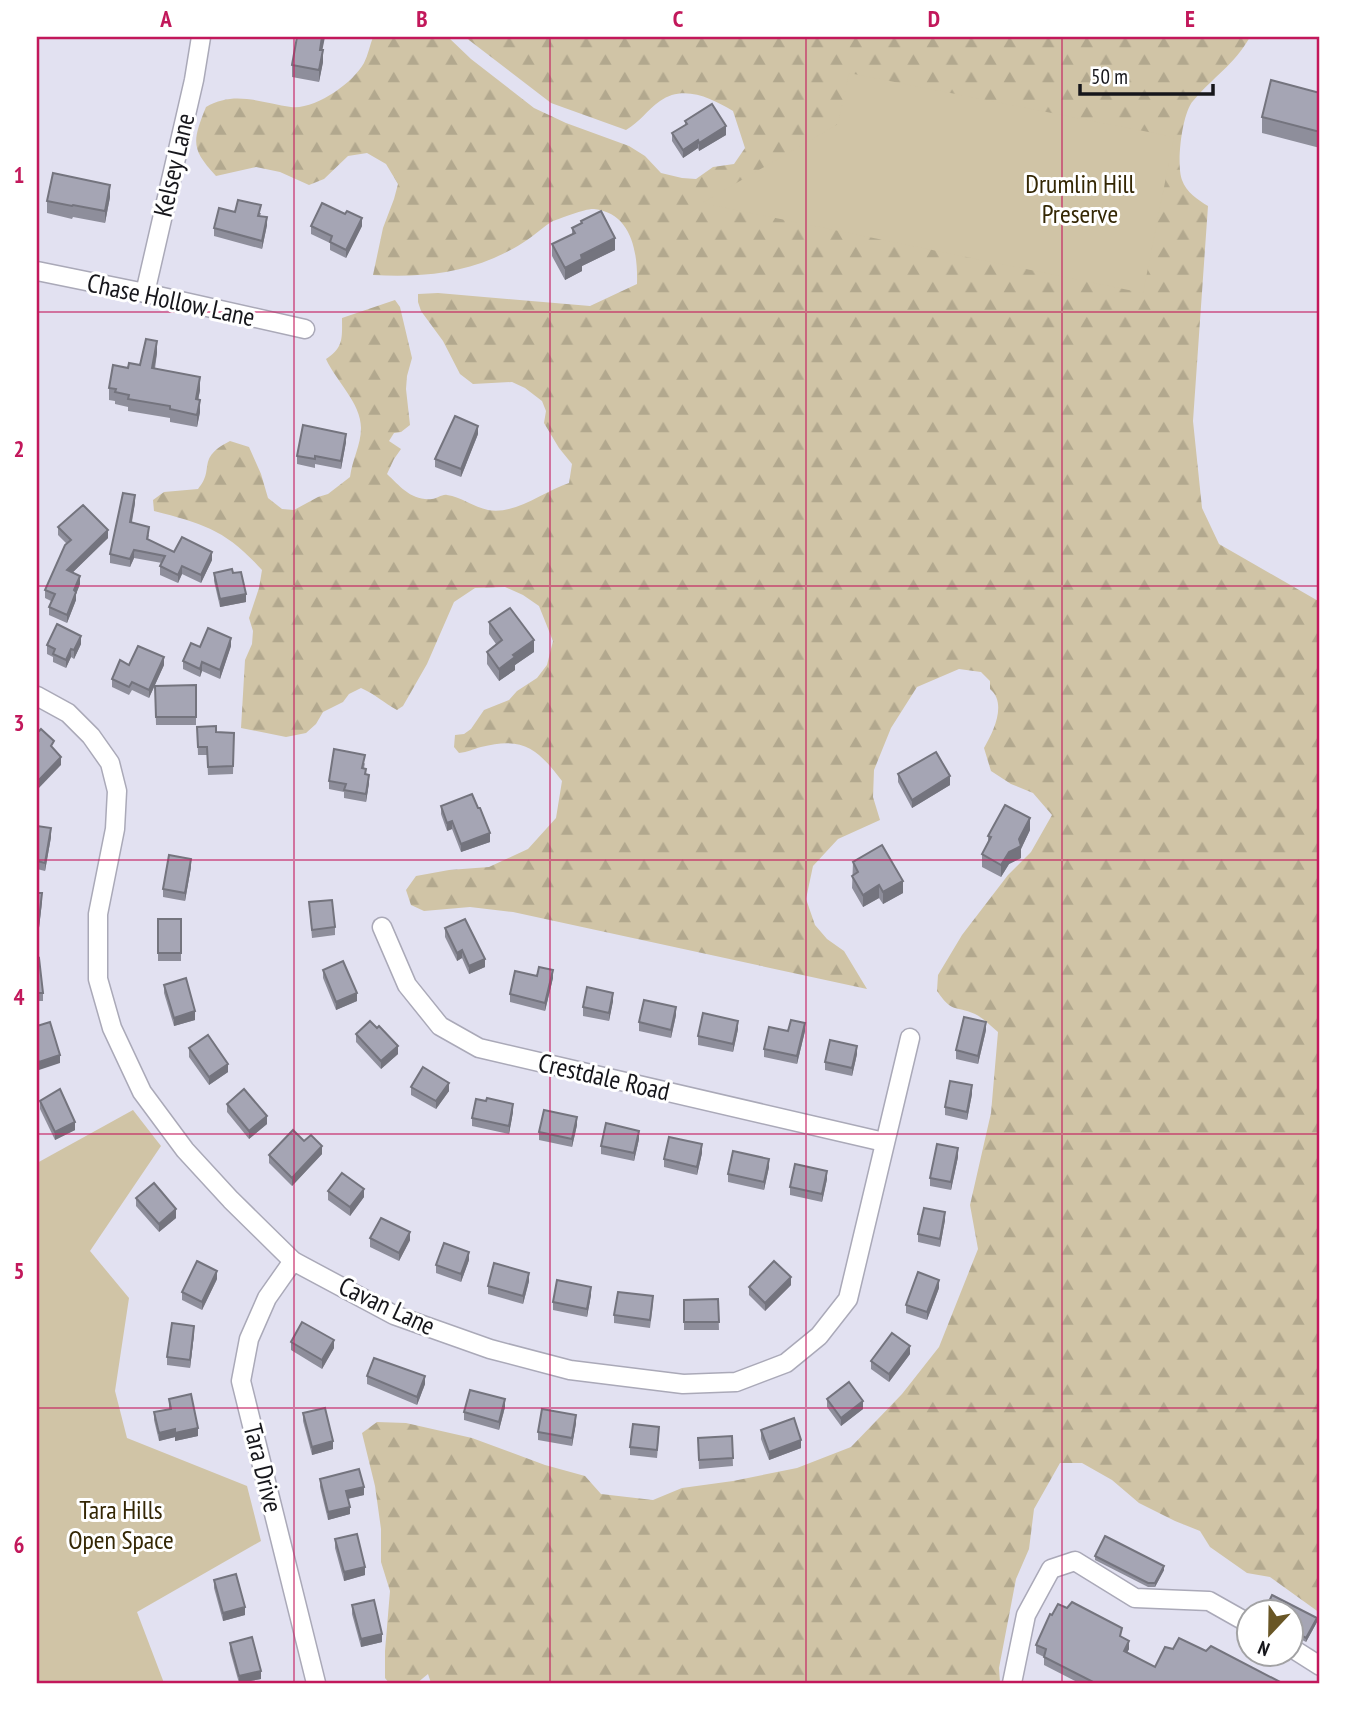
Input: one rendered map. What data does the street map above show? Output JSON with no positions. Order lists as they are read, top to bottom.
{
  "streets": {
    "street": [
      "Kelsey Lane",
      "Chase Hollow Lane",
      "Crestdale Road",
      "Cavan Lane",
      "Tara Drive"
    ]
  },
  "crossings": [
    ["Kelsey Lane", "Chase Hollow Lane"],
    ["Crestdale Road", "Cavan Lane"],
    ["Cavan Lane", "Tara Drive"]
  ],
  "parks": ["Drumlin Hill Preserve", "Tara Hills Open Space"],
  "scale_bar": "50 m",
  "north": "bottom",
  "grid": {
    "columns": [
      "A",
      "B",
      "C",
      "D",
      "E"
    ],
    "rows": [
      "1",
      "2",
      "3",
      "4",
      "5",
      "6"
    ]
  }
}
